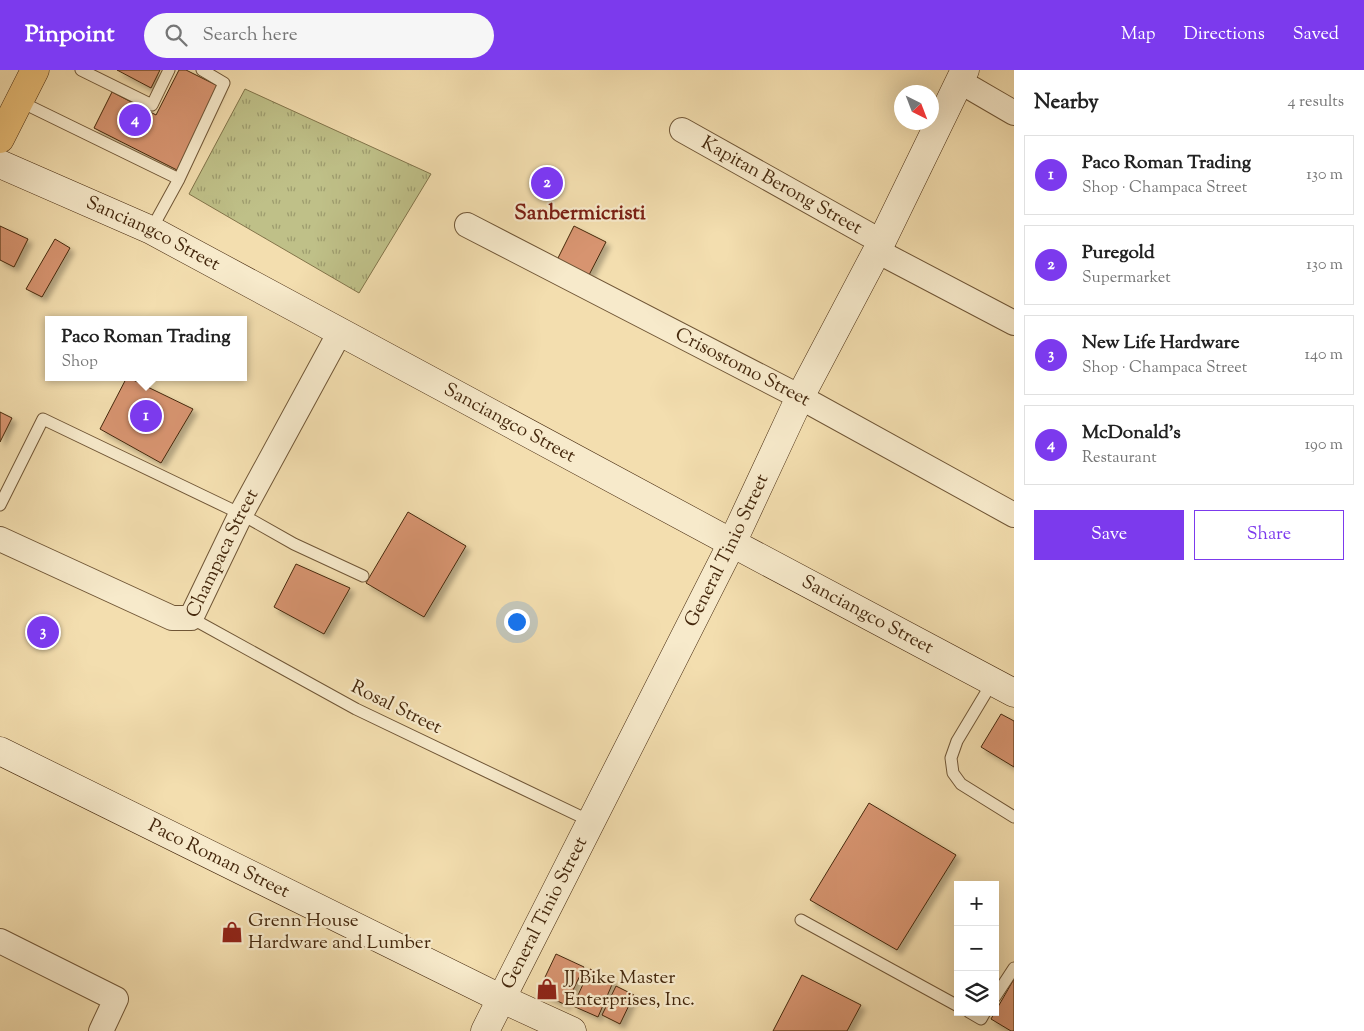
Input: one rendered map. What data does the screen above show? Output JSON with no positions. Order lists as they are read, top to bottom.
{
  "streets": {
    "street": [
      "Kapitan Berong Street",
      "Sanciangco Street",
      "Crisostomo Street",
      "Champaca Street",
      "General Tinio Street",
      "Paco Roman Street"
    ],
    "lane": ["Rosal Street"]
  },
  "crossings": [
    ["Kapitan Berong Street", "General Tinio Street"],
    ["Sanciangco Street", "Champaca Street"],
    ["Sanciangco Street", "General Tinio Street"],
    ["Crisostomo Street", "General Tinio Street"],
    ["Champaca Street", "Rosal Street"],
    ["General Tinio Street", "Rosal Street"],
    ["General Tinio Street", "Paco Roman Street"]
  ],
  "districts": ["Sanbermicristi"],
  "places": {
    "shop": ["Grenn House Hardware and Lumber", "JJ Bike Master Enterprises, Inc."]
  },
  "north": "bottom right",
  "page": {
    "header": "Pinpoint",
    "search": "Search here",
    "nav": ["Map", "Directions", "Saved"],
    "heading": ["Nearby", "4 results"],
    "pins": [
      "4",
      "2",
      "1",
      "3"
    ],
    "list": [
      {
        "mark": "1",
        "name": "Paco Roman Trading",
        "note": "Shop · Champaca Street",
        "value": "130 m"
      },
      {
        "mark": "2",
        "name": "Puregold",
        "note": "Supermarket",
        "value": "130 m"
      },
      {
        "mark": "3",
        "name": "New Life Hardware",
        "note": "Shop · Champaca Street",
        "value": "140 m"
      },
      {
        "mark": "4",
        "name": "McDonald's",
        "note": "Restaurant",
        "value": "190 m"
      }
    ],
    "popup": ["Paco Roman Trading", "Shop"],
    "buttons": ["Save", "Share"],
    "map_buttons": ["+", "−"]
  }
}
